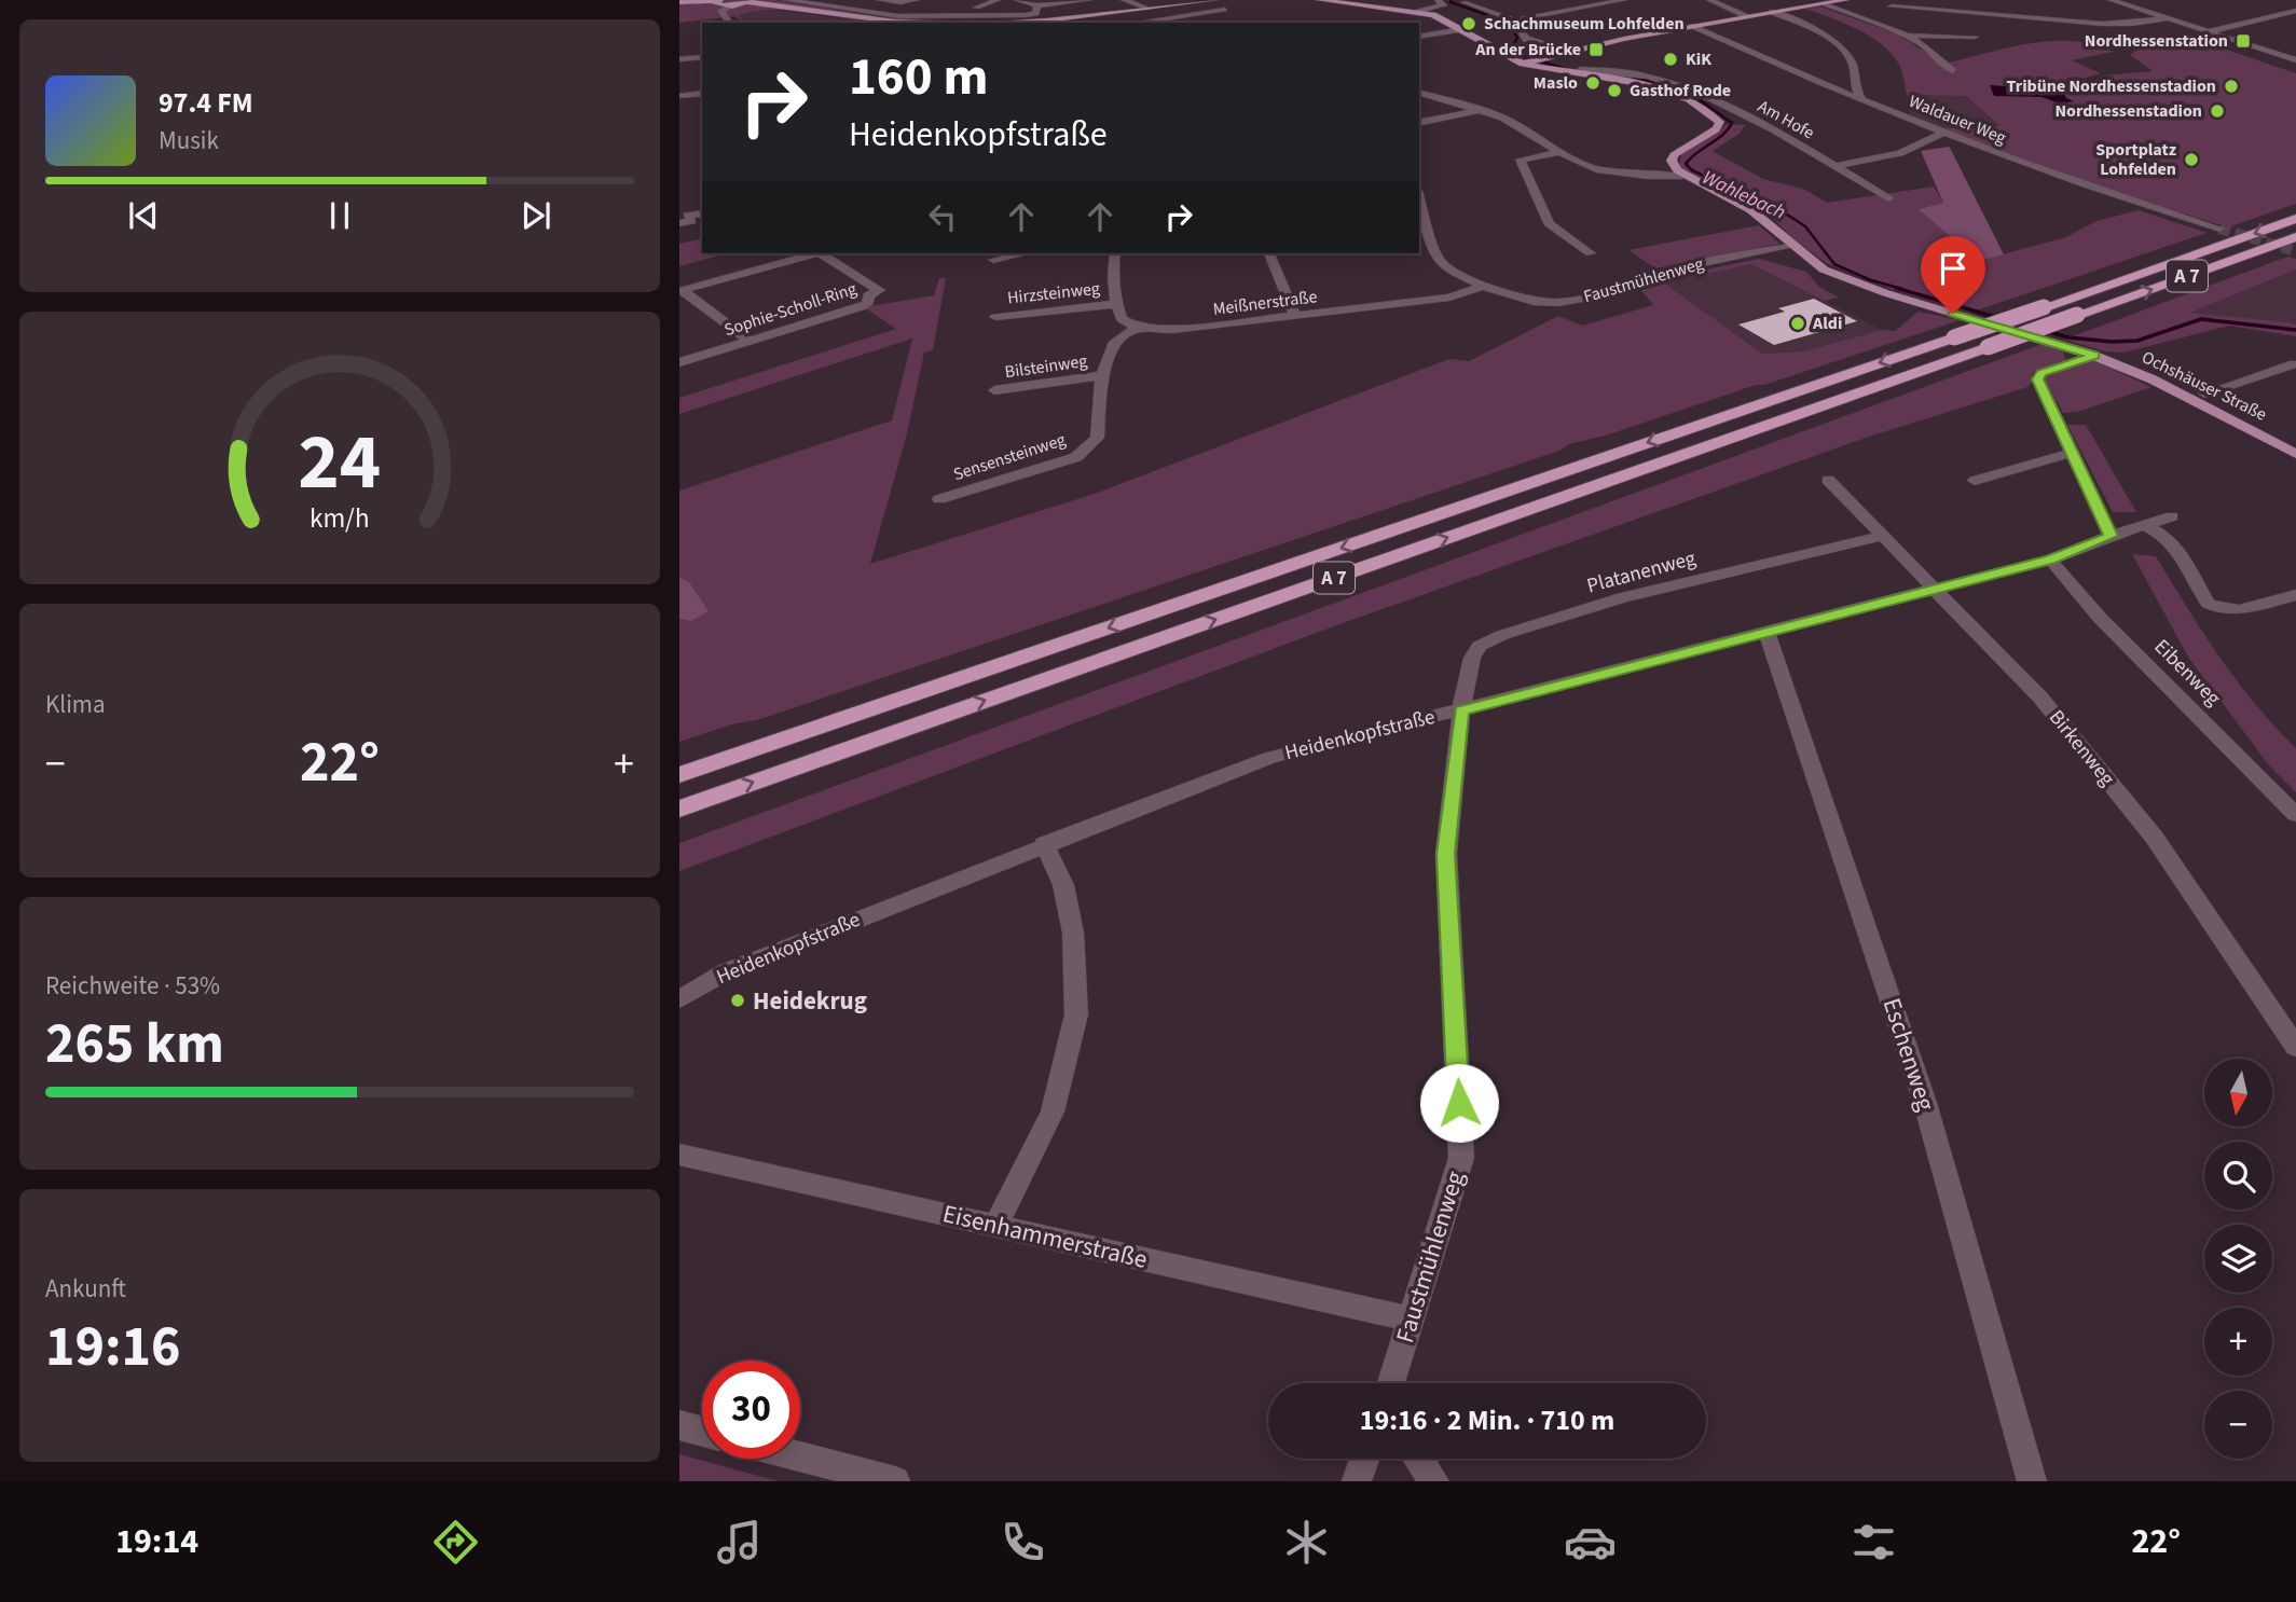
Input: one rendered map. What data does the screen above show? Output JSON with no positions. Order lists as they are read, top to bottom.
{
  "streets": {
    "highway": ["A 7"],
    "main road": ["Ochshäuser Straße"],
    "street": [
      "Am Hofe",
      "Waldauer Weg",
      "Faustmühlenweg",
      "Hirzsteinweg",
      "Meißnerstraße",
      "Sophie-Scholl-Ring",
      "Bilsteinweg",
      "Sensensteinweg",
      "Platanenweg",
      "Eibenweg",
      "Heidenkopfstraße",
      "Birkenweg",
      "Eschenweg",
      "Eisenhammerstraße"
    ]
  },
  "crossings": [
    ["Faustmühlenweg", "Meißnerstraße"],
    ["Faustmühlenweg", "Ochshäuser Straße"],
    ["Faustmühlenweg", "Platanenweg"],
    ["Faustmühlenweg", "Heidenkopfstraße"],
    ["Faustmühlenweg", "Eisenhammerstraße"],
    ["Meißnerstraße", "Sensensteinweg"],
    ["Bilsteinweg", "Sensensteinweg"],
    ["Platanenweg", "Heidenkopfstraße"],
    ["Platanenweg", "Birkenweg"],
    ["Eibenweg", "Heidenkopfstraße"],
    ["Heidenkopfstraße", "Birkenweg"],
    ["Heidenkopfstraße", "Eschenweg"]
  ],
  "water": ["Wahlebach"],
  "places": {
    "other": [
      "Schachmuseum Lohfelden",
      "KiK",
      "Maslo",
      "Tribüne Nordhessenstadion",
      "Gasthof Rode",
      "Nordhessenstadion",
      "Sportplatz Lohfelden",
      "Aldi",
      "Heidekrug"
    ],
    "transit": ["Nordhessenstation", "An der Brücke"]
  },
  "north": "bottom",
  "page": {
    "turn": ["160 m", "Heidenkopfstraße"],
    "song": ["97.4 FM", "Musik"],
    "tile": [
      "Klima",
      ["Reichweite · 53%", "265 km"],
      ["Ankunft", "19:16"]
    ],
    "heat": ["−", "22°", "+"],
    "map_buttons": ["+", "−"],
    "limit": "30",
    "trip": "19:16 · 2 Min. · 710 m",
    "tabs": ["19:14", "22°"],
    "gauge": ["24", "km/h"]
  }
}
